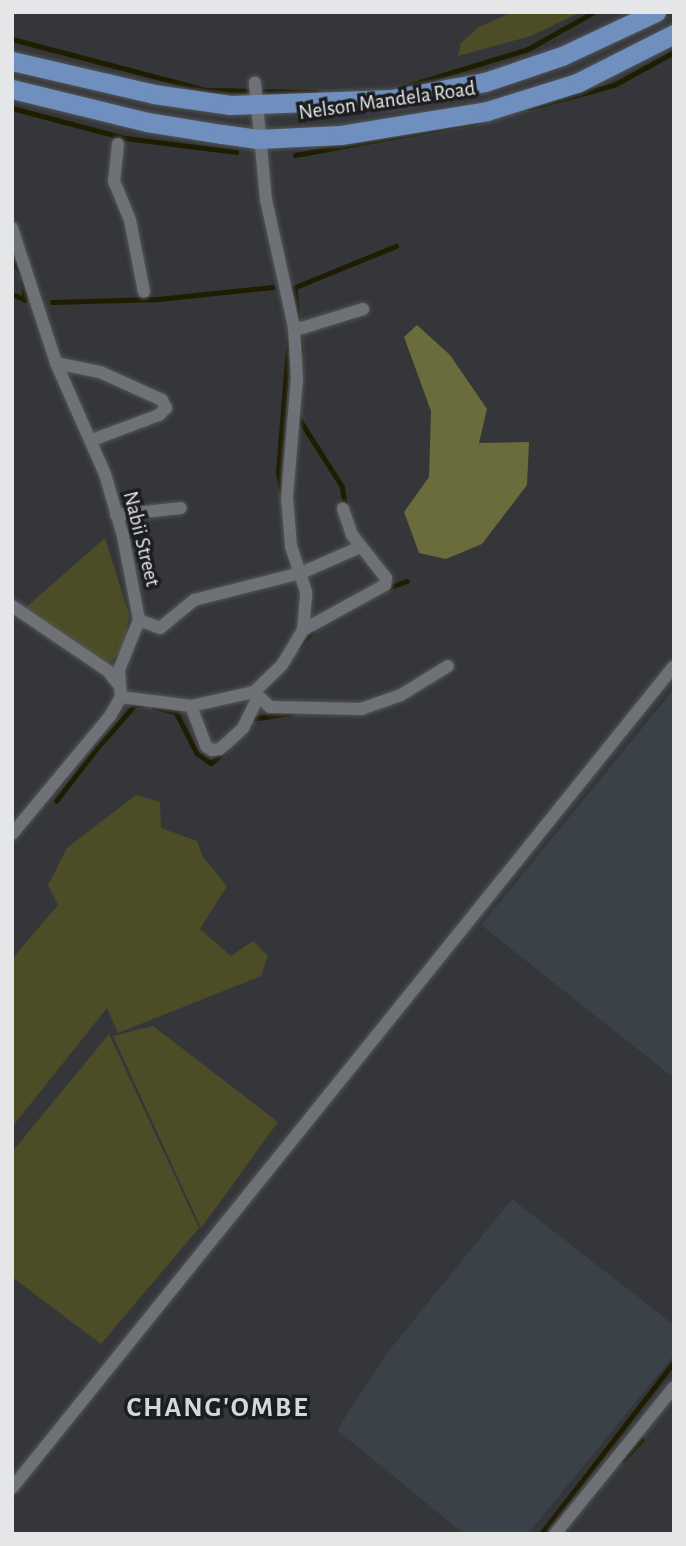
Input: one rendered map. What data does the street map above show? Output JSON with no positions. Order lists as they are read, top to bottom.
{
  "streets": {
    "main road": ["Nelson Mandela Road"],
    "street": ["Nabii Street"]
  },
  "districts": ["CHANG'OMBE"]
}
